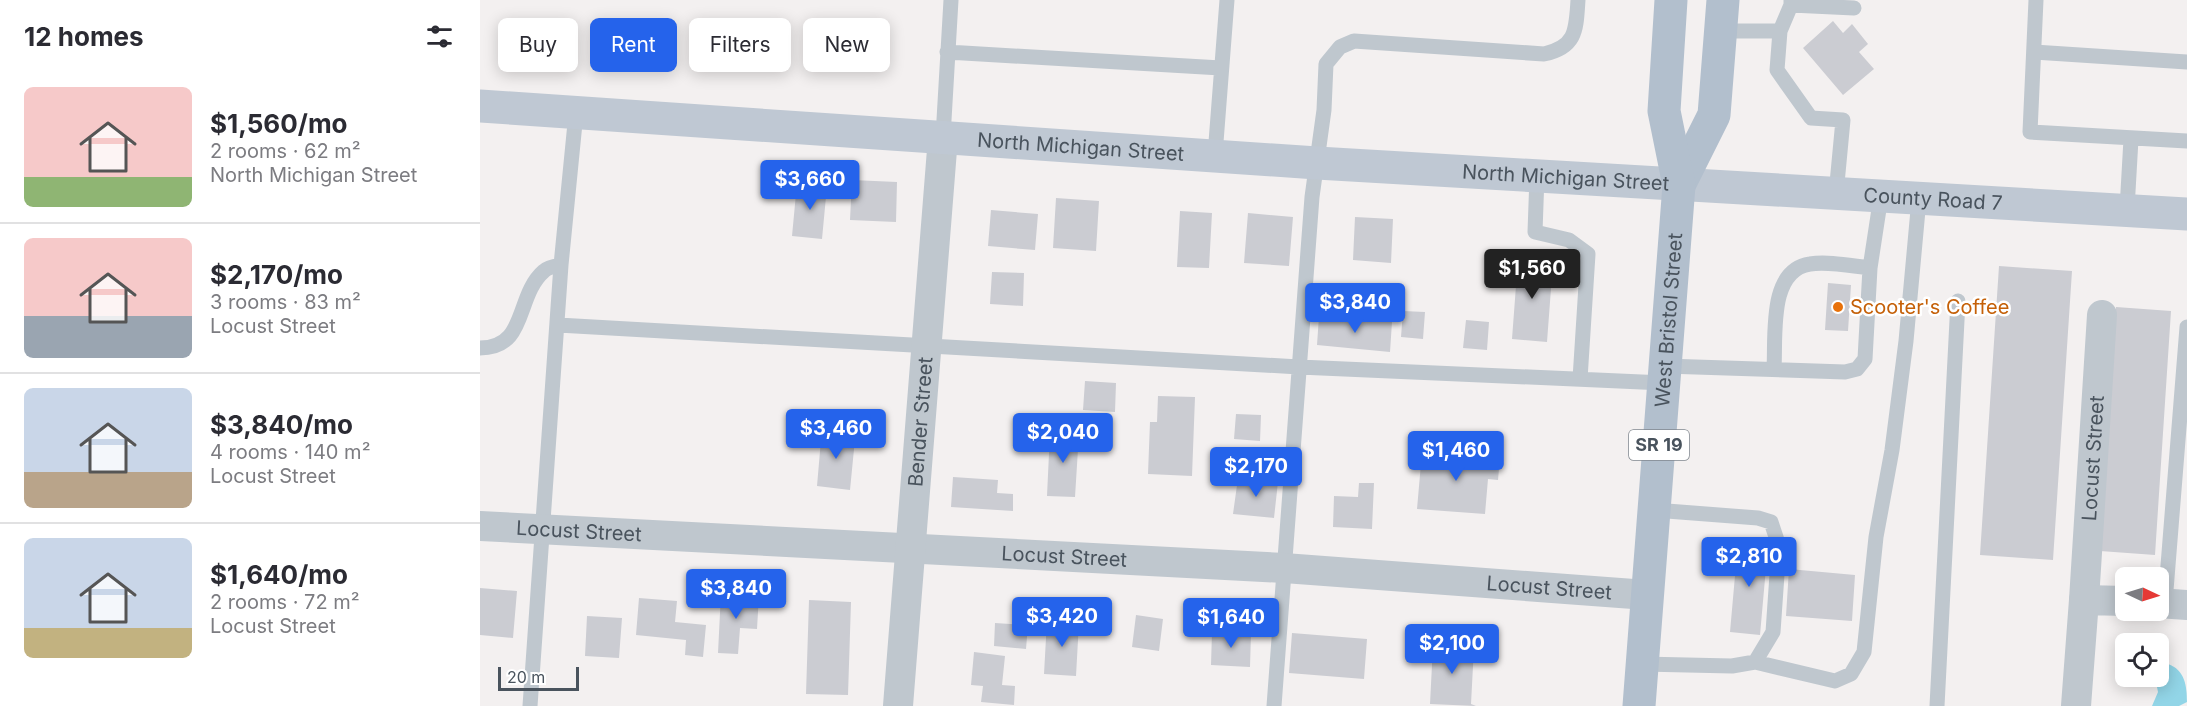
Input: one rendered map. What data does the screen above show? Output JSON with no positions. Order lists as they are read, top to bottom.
{
  "streets": {
    "main road": ["West Bristol Street", "SR 19"],
    "street": [
      "North Michigan Street",
      "County Road 7",
      "Bender Street",
      "Locust Street"
    ]
  },
  "crossings": [
    ["North Michigan Street", "County Road 7"],
    ["North Michigan Street", "West Bristol Street"],
    ["North Michigan Street", "Bender Street"],
    ["County Road 7", "West Bristol Street"],
    ["West Bristol Street", "Locust Street"],
    ["Bender Street", "Locust Street"]
  ],
  "places": ["Scooter's Coffee"],
  "scale_bar": "20 m",
  "north": "right",
  "page": {
    "heading": "12 homes",
    "chip": [
      "Buy",
      "Rent",
      "Filters",
      "New"
    ],
    "list": [
      {
        "name": "$1,560/mo",
        "note": "2 rooms · 62 m² · North Michigan Street"
      },
      {
        "name": "$2,170/mo",
        "note": "3 rooms · 83 m² · Locust Street"
      },
      {
        "name": "$3,840/mo",
        "note": "4 rooms · 140 m² · Locust Street"
      },
      {
        "name": "$1,640/mo",
        "note": "2 rooms · 72 m² · Locust Street"
      }
    ],
    "price": [
      "$3,660",
      "$1,560",
      "$3,840",
      "$3,460",
      "$2,040",
      "$1,460",
      "$2,170",
      "$2,810",
      "$3,840",
      "$3,420",
      "$1,640",
      "$2,100"
    ],
    "scale": "20 m"
  }
}
